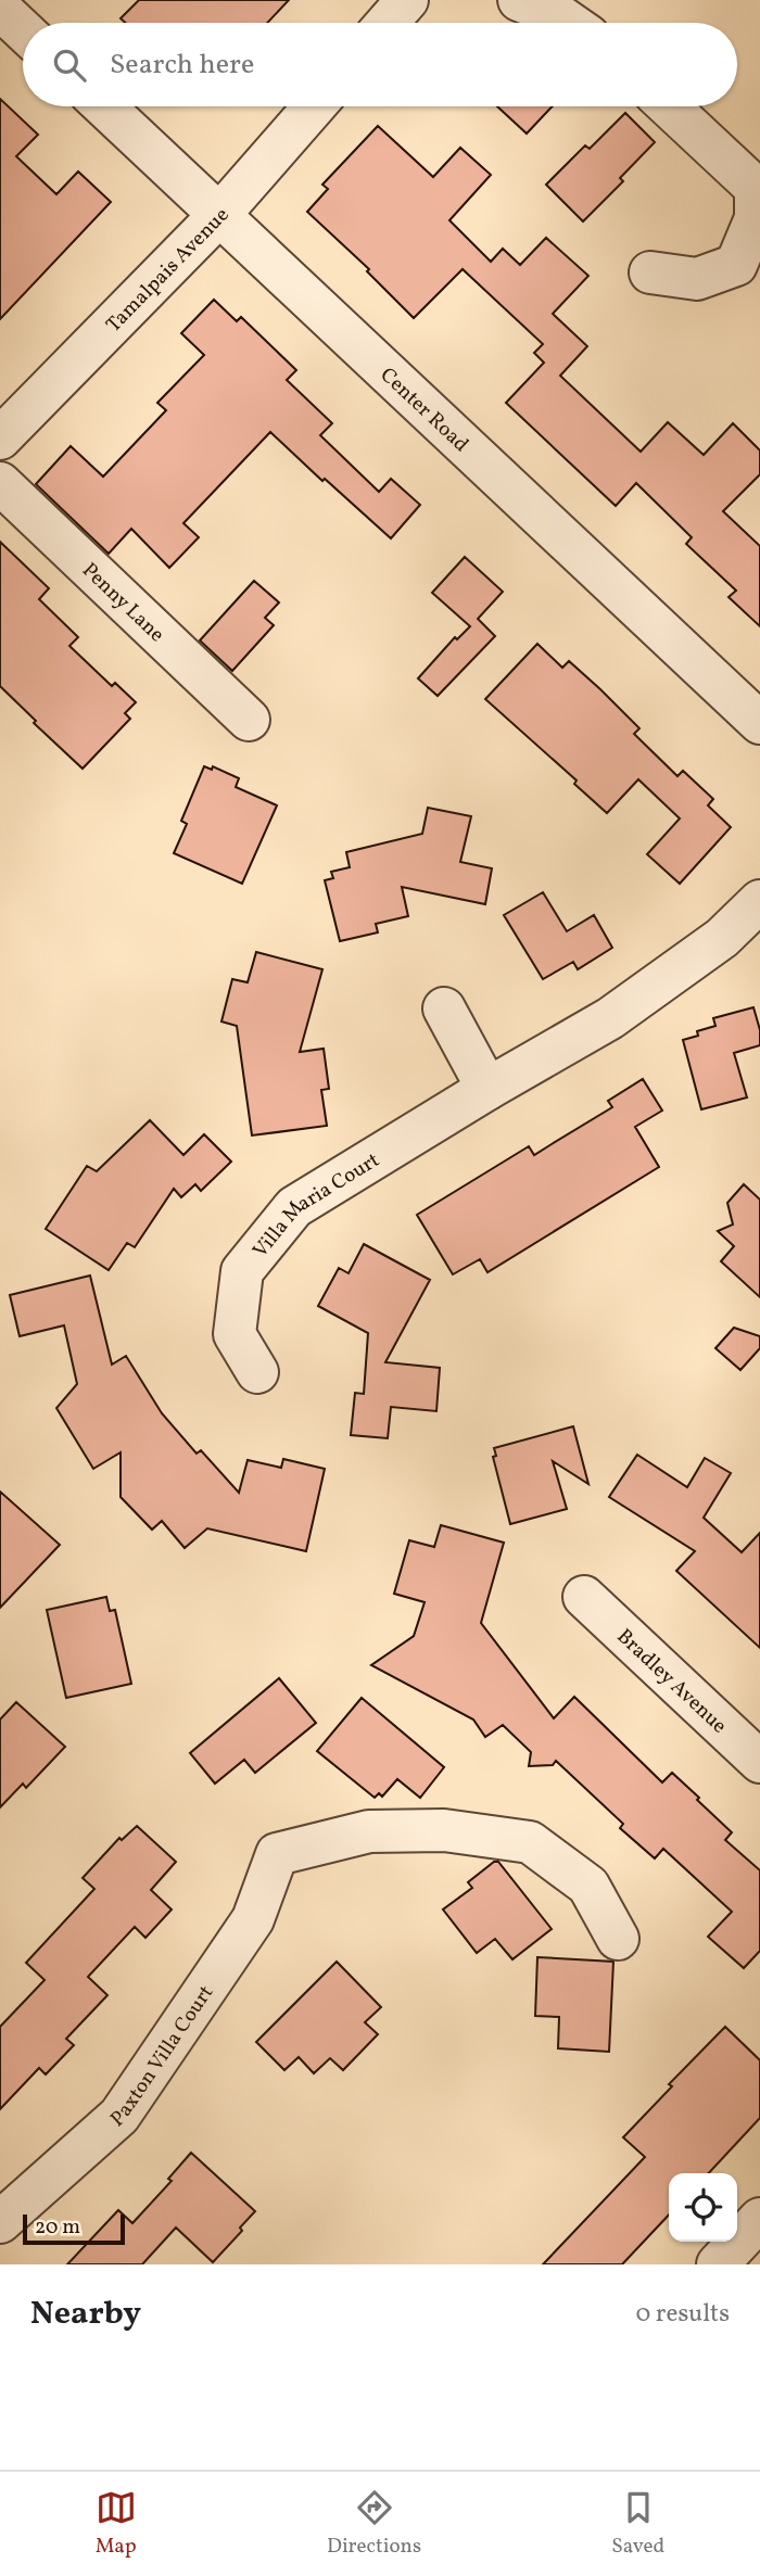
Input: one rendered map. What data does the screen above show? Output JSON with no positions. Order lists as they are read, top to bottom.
{
  "streets": {
    "street": [
      "Tamalpais Avenue",
      "Center Road",
      "Penny Lane",
      "Villa Maria Court",
      "Bradley Avenue",
      "Paxton Villa Court"
    ]
  },
  "crossings": [
    ["Tamalpais Avenue", "Center Road"]
  ],
  "scale_bar": "20 m",
  "page": {
    "search": "Search here",
    "scale": "20 m",
    "heading": ["Nearby", "0 results"],
    "nav": ["Map", "Directions", "Saved"]
  }
}
